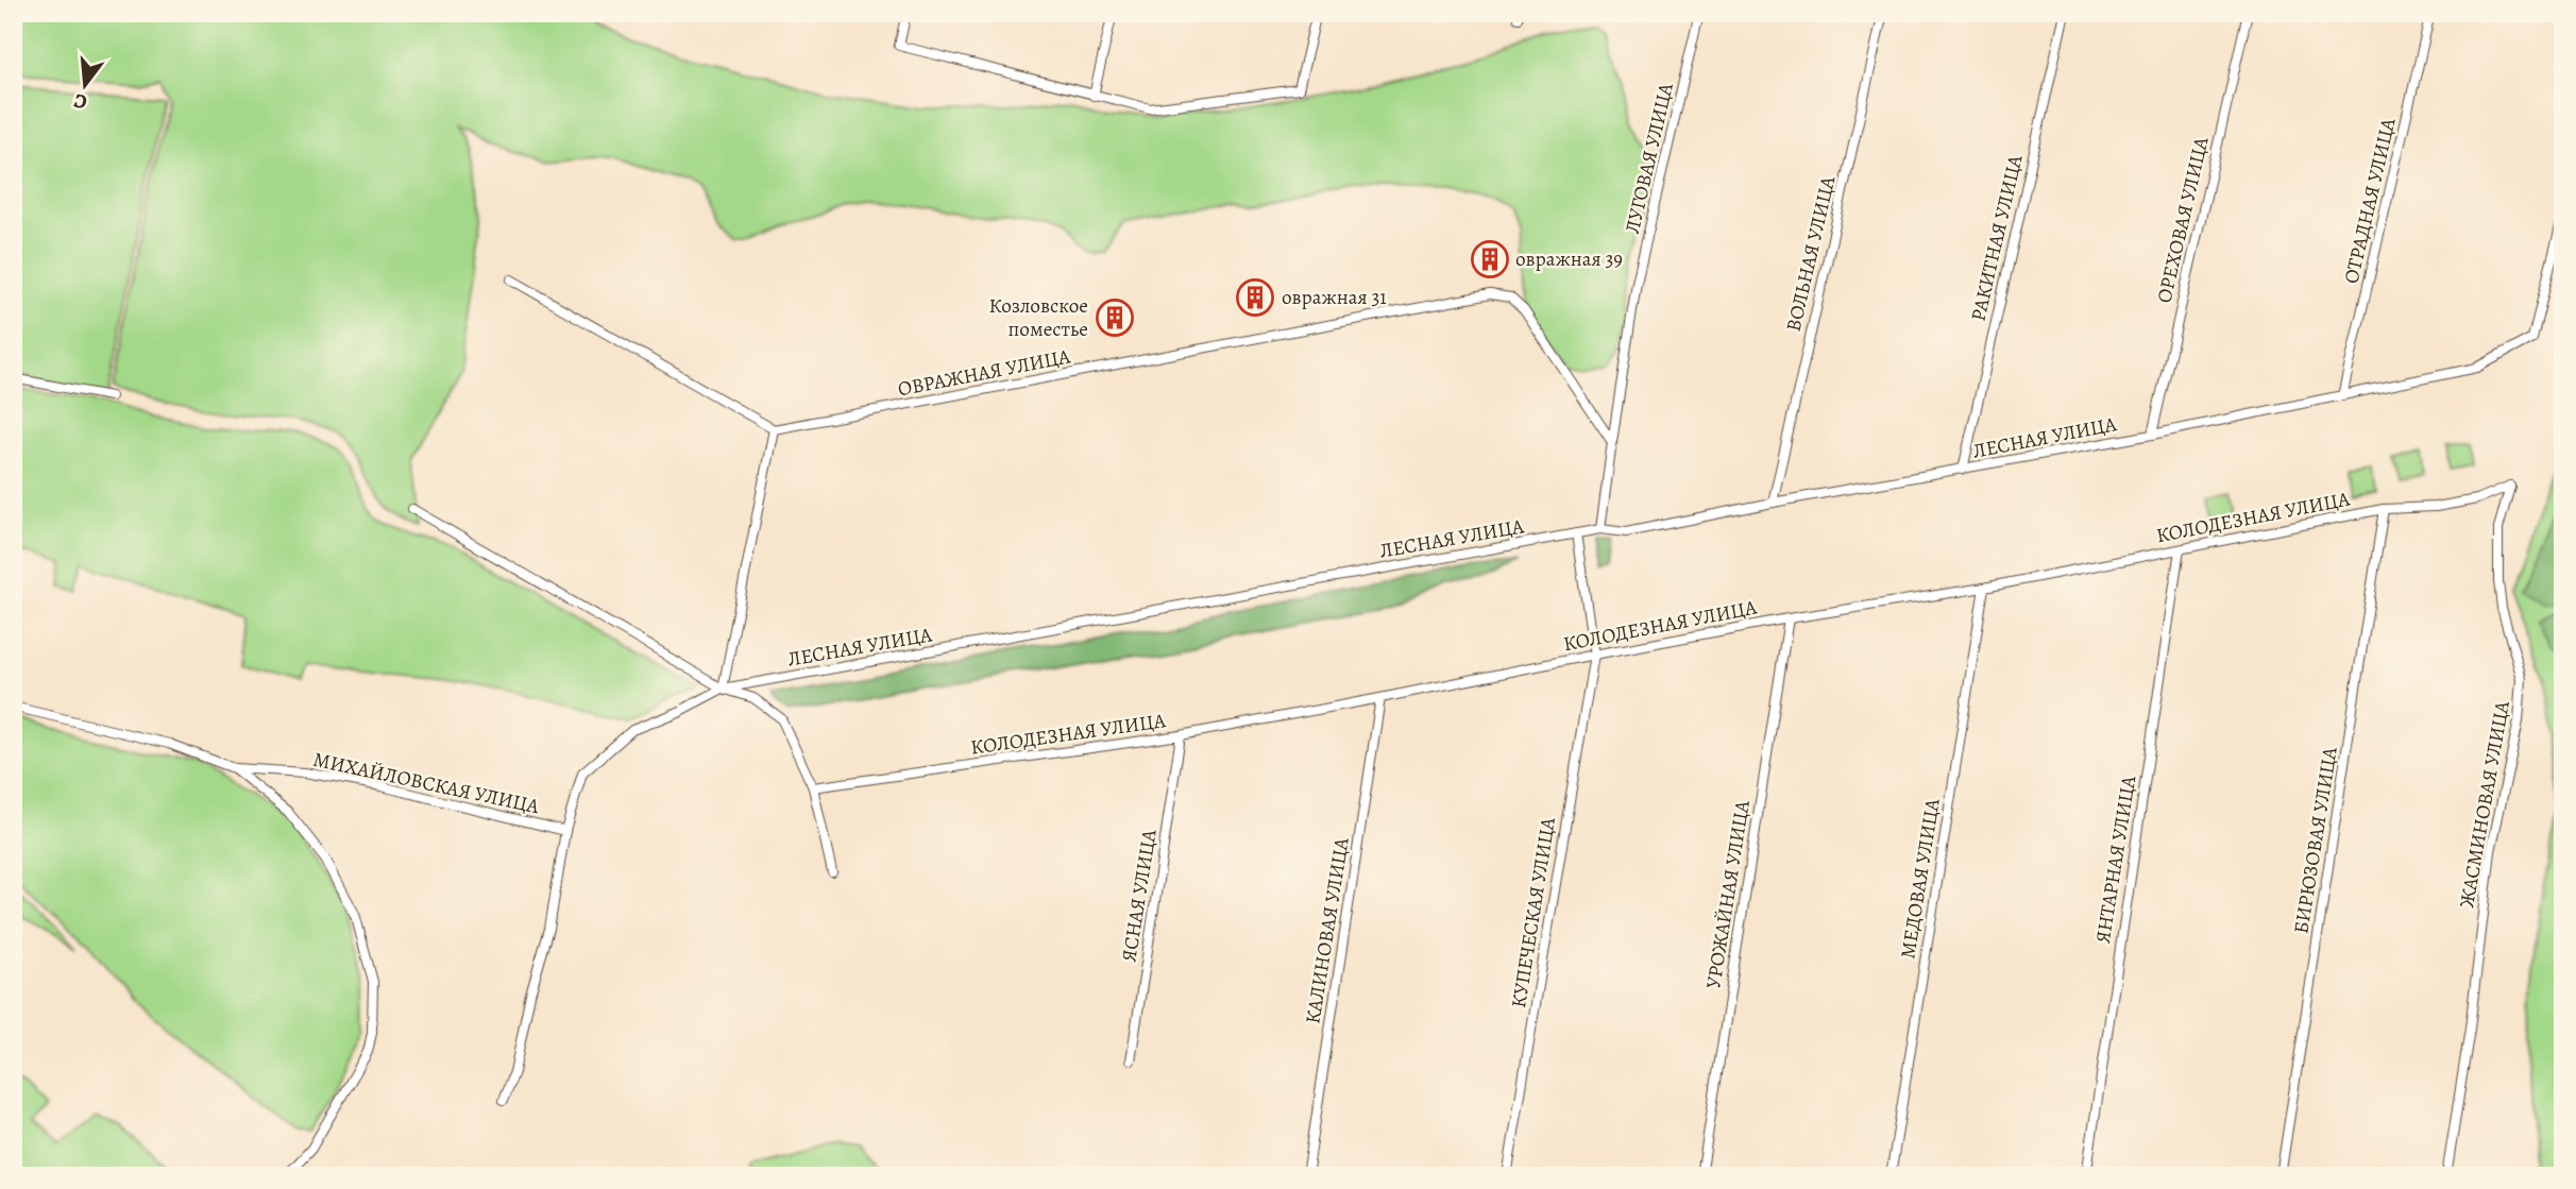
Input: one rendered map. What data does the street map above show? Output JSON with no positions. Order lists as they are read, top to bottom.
{
  "streets": {
    "street": [
      "ЛУГОВАЯ УЛИЦА",
      "ОТРАДНАЯ УЛИЦА",
      "ОРЕХОВАЯ УЛИЦА",
      "РАКИТНАЯ УЛИЦА",
      "ВОЛЬНАЯ УЛИЦА",
      "ОВРАЖНАЯ УЛИЦА",
      "ЛЕСНАЯ УЛИЦА",
      "КОЛОДЕЗНАЯ УЛИЦА",
      "МИХАЙЛОВСКАЯ УЛИЦА",
      "ЖАСМИНОВАЯ УЛИЦА",
      "БИРЮЗОВАЯ УЛИЦА",
      "ЯНТАРНАЯ УЛИЦА",
      "МЕДОВАЯ УЛИЦА",
      "УРОЖАЙНАЯ УЛИЦА",
      "ЯСНАЯ УЛИЦА",
      "КУПЕЧЕСКАЯ УЛИЦА",
      "КАЛИНОВАЯ УЛИЦА"
    ]
  },
  "crossings": [
    ["ЛУГОВАЯ УЛИЦА", "ОВРАЖНАЯ УЛИЦА"],
    ["ОТРАДНАЯ УЛИЦА", "ЛЕСНАЯ УЛИЦА"],
    ["ОРЕХОВАЯ УЛИЦА", "ЛЕСНАЯ УЛИЦА"],
    ["РАКИТНАЯ УЛИЦА", "ЛЕСНАЯ УЛИЦА"],
    ["ВОЛЬНАЯ УЛИЦА", "ЛЕСНАЯ УЛИЦА"],
    ["ЛЕСНАЯ УЛИЦА", "КУПЕЧЕСКАЯ УЛИЦА"],
    ["КОЛОДЕЗНАЯ УЛИЦА", "ЖАСМИНОВАЯ УЛИЦА"],
    ["КОЛОДЕЗНАЯ УЛИЦА", "БИРЮЗОВАЯ УЛИЦА"],
    ["КОЛОДЕЗНАЯ УЛИЦА", "ЯНТАРНАЯ УЛИЦА"],
    ["КОЛОДЕЗНАЯ УЛИЦА", "МЕДОВАЯ УЛИЦА"],
    ["КОЛОДЕЗНАЯ УЛИЦА", "УРОЖАЙНАЯ УЛИЦА"],
    ["КОЛОДЕЗНАЯ УЛИЦА", "ЯСНАЯ УЛИЦА"],
    ["КОЛОДЕЗНАЯ УЛИЦА", "КУПЕЧЕСКАЯ УЛИЦА"],
    ["КОЛОДЕЗНАЯ УЛИЦА", "КАЛИНОВАЯ УЛИЦА"]
  ],
  "places": {
    "building": ["овражная 39", "овражная 31", "Козловское поместье"]
  },
  "north": "bottom"
}
